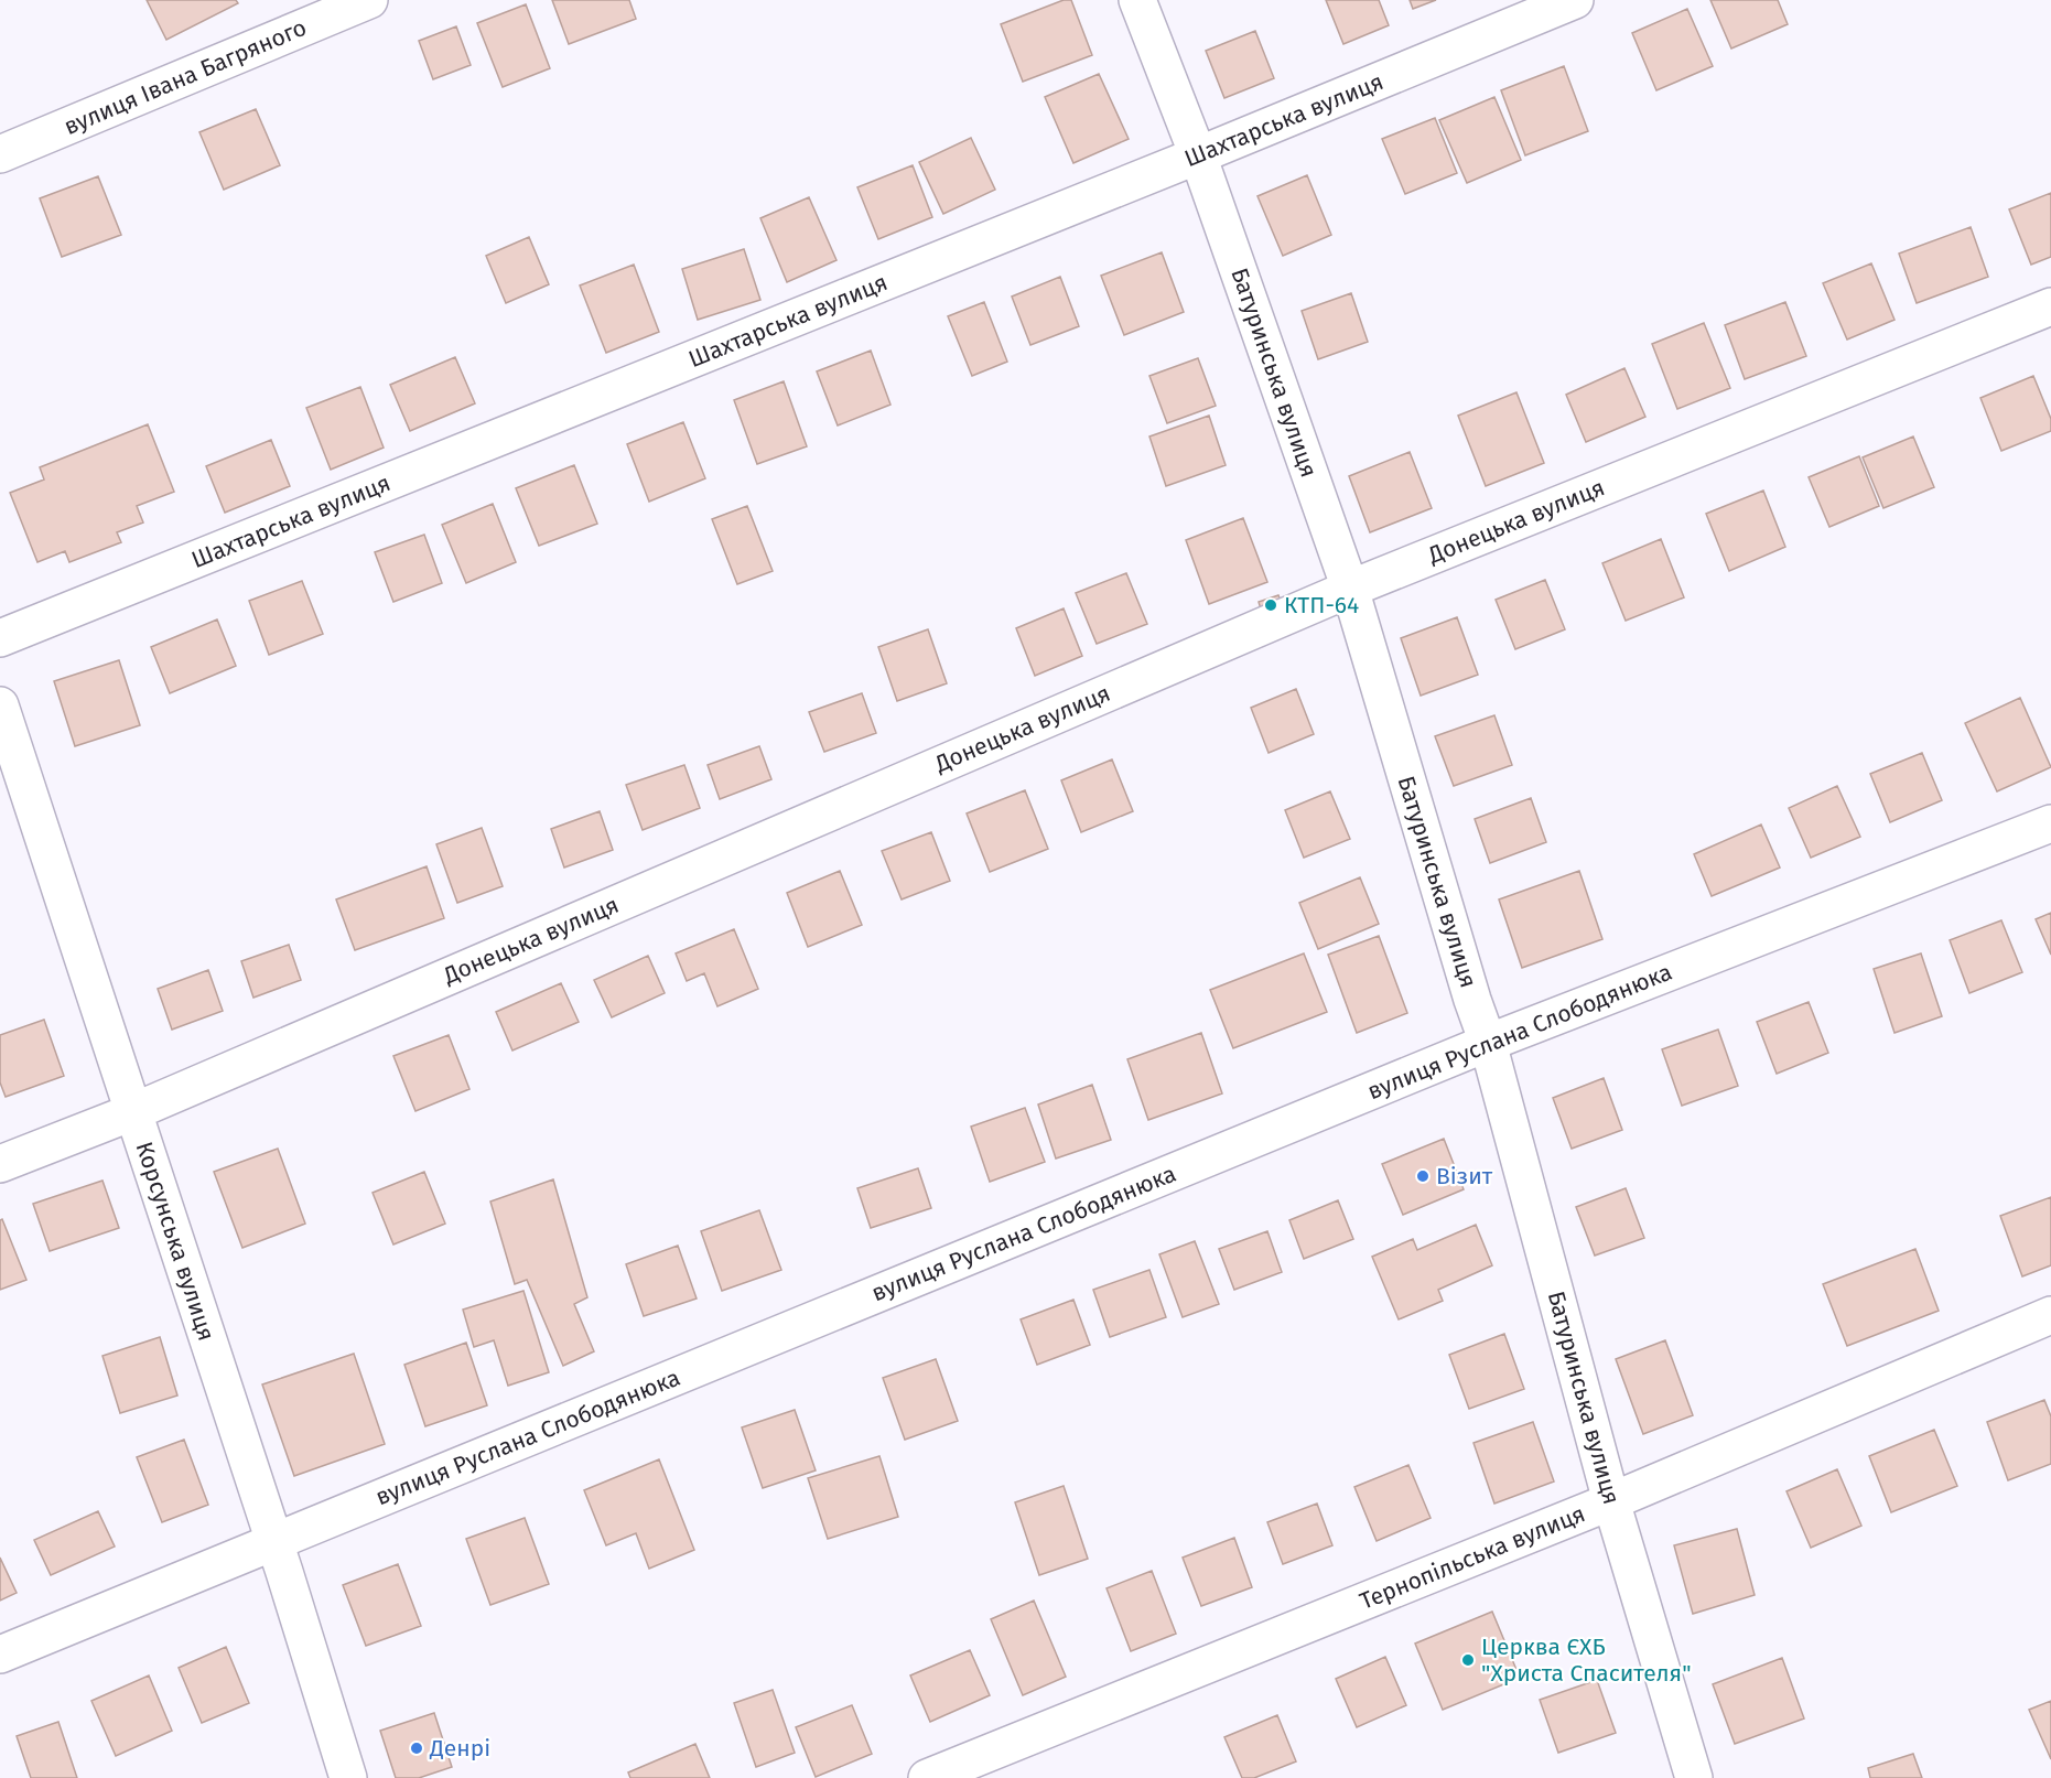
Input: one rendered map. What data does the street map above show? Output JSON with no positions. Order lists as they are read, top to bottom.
{
  "streets": {
    "street": [
      "вулиця Івана Багряного",
      "Шахтарська вулиця",
      "Батуринська вулиця",
      "Донецька вулиця",
      "вулиця Руслана Слободянюка",
      "Корсунська вулиця",
      "Тернопільська вулиця"
    ]
  },
  "crossings": [
    ["Шахтарська вулиця", "Батуринська вулиця"],
    ["Батуринська вулиця", "Донецька вулиця"],
    ["Батуринська вулиця", "вулиця Руслана Слободянюка"],
    ["Батуринська вулиця", "Тернопільська вулиця"],
    ["Донецька вулиця", "Корсунська вулиця"],
    ["вулиця Руслана Слободянюка", "Корсунська вулиця"]
  ],
  "places": [
    "КТП-64",
    "Візит",
    "Церква ЄХБ \"Христа Спасителя\"",
    "Денрі"
  ]
}
